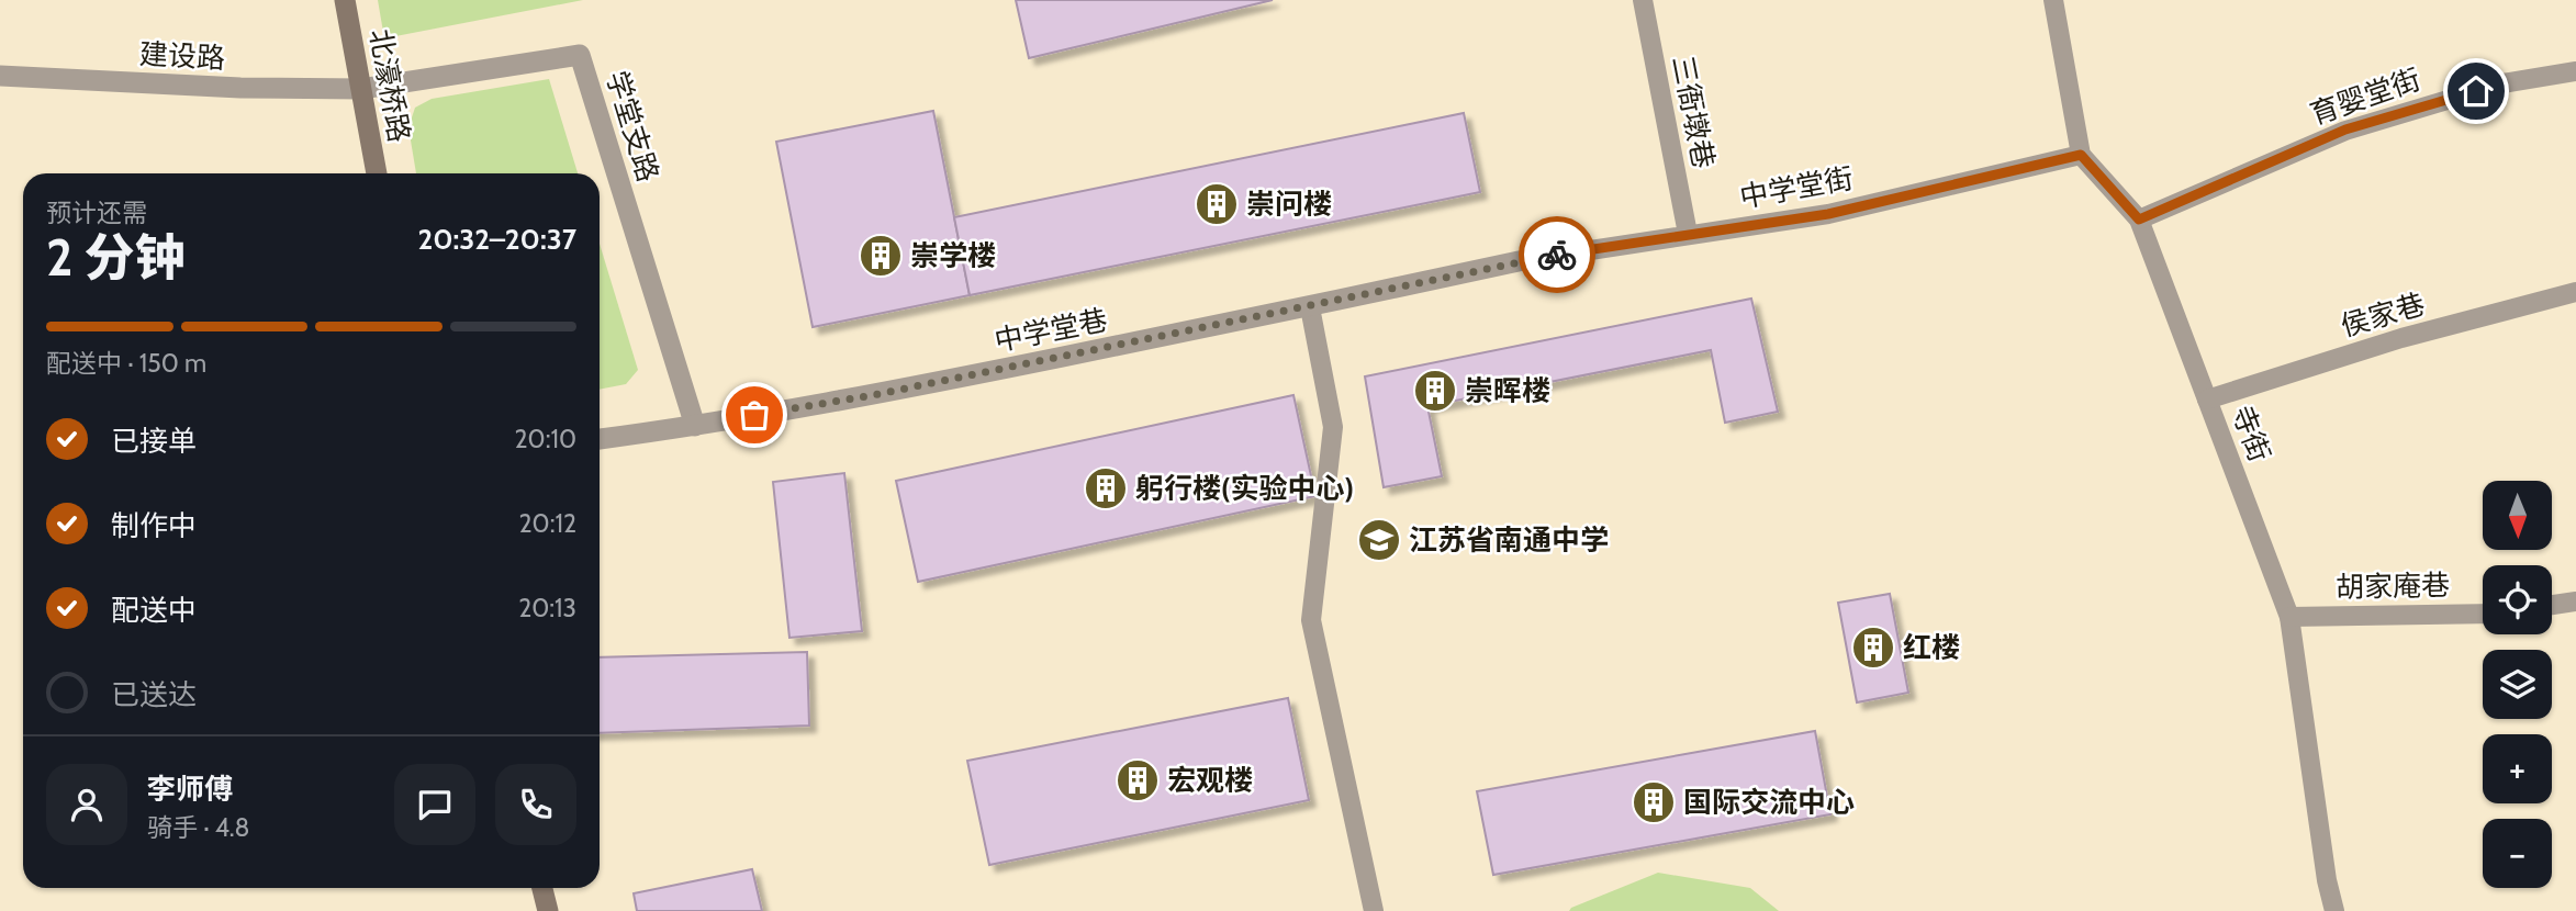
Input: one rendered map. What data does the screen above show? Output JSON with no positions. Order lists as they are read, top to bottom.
{
  "streets": {
    "main road": ["北濠桥路"],
    "street": ["建设路", "学堂支路", "中学堂巷"],
    "lane": [
      "育婴堂街",
      "三衙墩巷",
      "中学堂街",
      "侯家巷",
      "寺街",
      "胡家庵巷"
    ]
  },
  "crossings": [
    ["建设路", "北濠桥路"],
    ["建设路", "学堂支路"],
    ["北濠桥路", "学堂支路"],
    ["育婴堂街", "寺街"],
    ["三衙墩巷", "中学堂街"],
    ["学堂支路", "中学堂巷"],
    ["中学堂街", "中学堂巷"],
    ["中学堂街", "寺街"],
    ["侯家巷", "寺街"],
    ["寺街", "胡家庵巷"]
  ],
  "places": {
    "building": [
      "崇问楼",
      "崇学楼",
      "崇晖楼",
      "躬行楼(实验中心)",
      "红楼",
      "宏观楼",
      "国际交流中心"
    ],
    "school or university": ["江苏省南通中学"]
  },
  "north": "bottom",
  "page": {
    "heading": ["2 分钟", "预计还需", "20:32–20:37"],
    "panel": ["李师傅", "骑手 · 4.8"],
    "bar": "配送中 · 150 m",
    "list": [
      ["已接单", "20:10"],
      ["制作中", "20:12"],
      ["配送中", "20:13"],
      "已送达"
    ],
    "map_buttons": ["+", "−"]
  }
}
